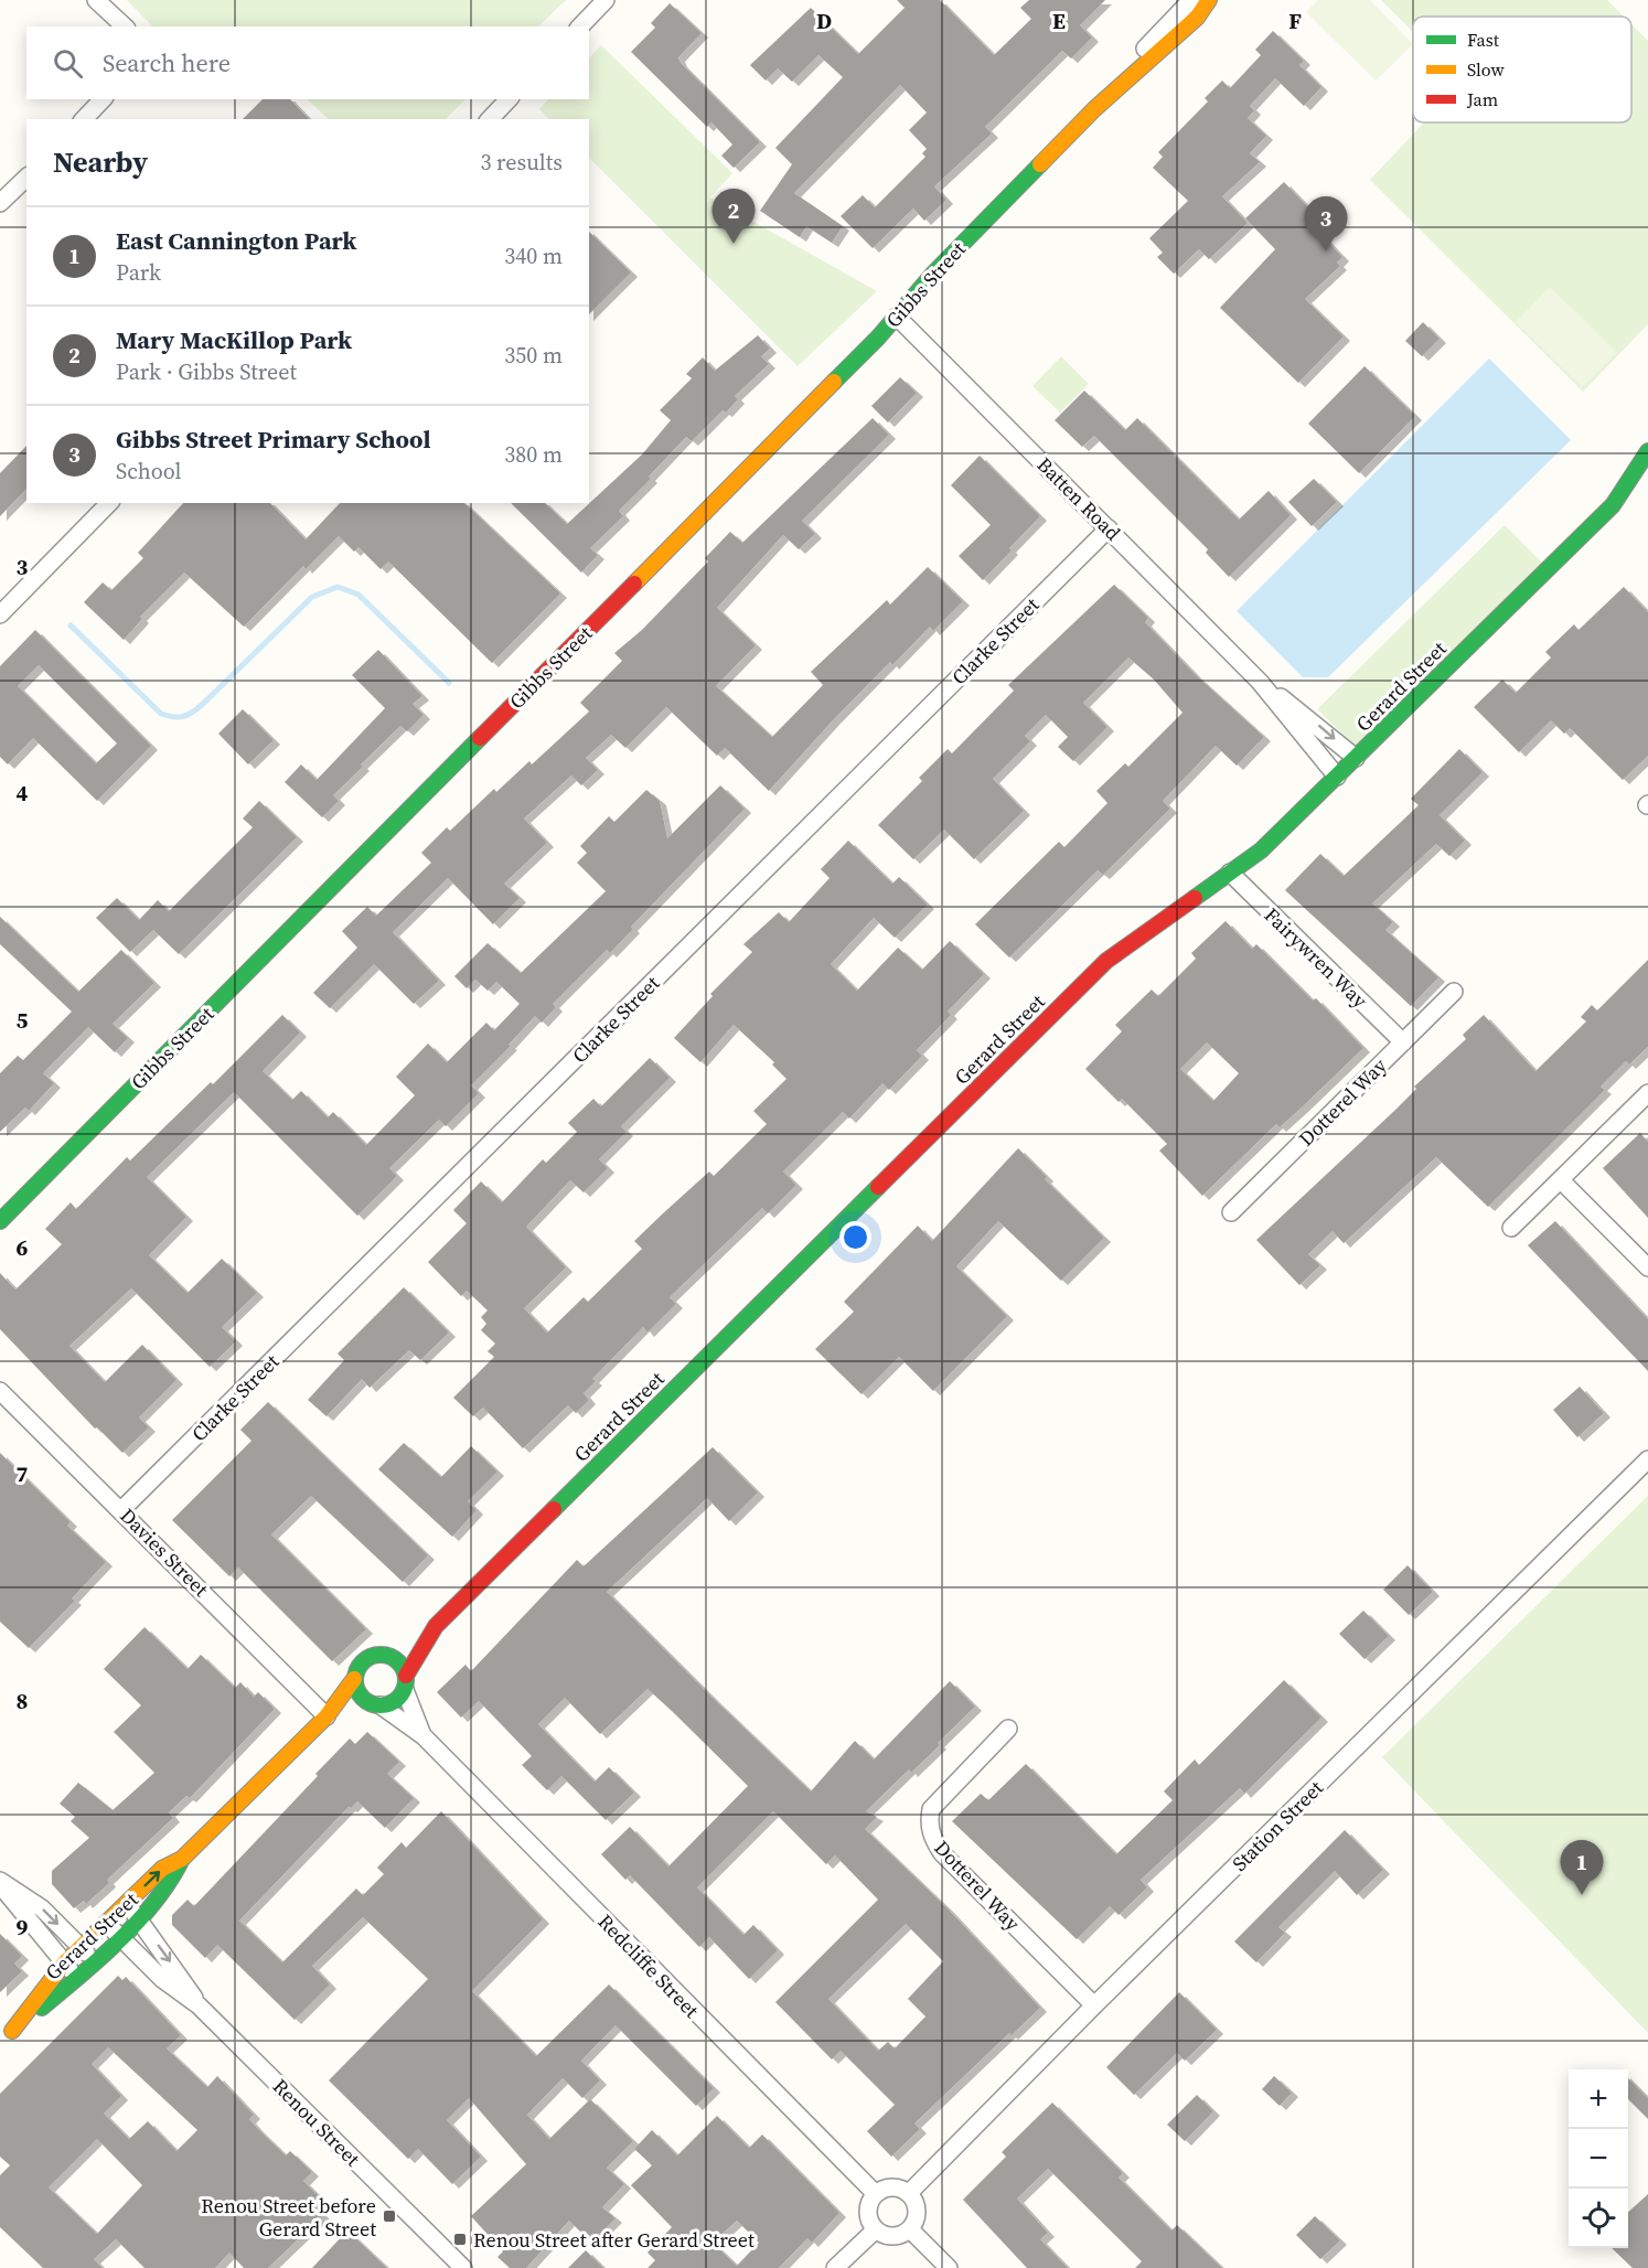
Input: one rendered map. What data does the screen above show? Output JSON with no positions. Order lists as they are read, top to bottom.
{
  "streets": {
    "street": [
      "Gibbs Street",
      "Batten Road",
      "Clarke Street",
      "Gerard Street",
      "Fairywren Way",
      "Dotterel Way",
      "Davies Street",
      "Station Street",
      "Redcliffe Street",
      "Renou Street"
    ]
  },
  "crossings": [
    ["Gibbs Street", "Batten Road"],
    ["Batten Road", "Clarke Street"],
    ["Batten Road", "Gerard Street"],
    ["Clarke Street", "Davies Street"],
    ["Gerard Street", "Fairywren Way"],
    ["Gerard Street", "Davies Street"],
    ["Gerard Street", "Redcliffe Street"],
    ["Gerard Street", "Renou Street"],
    ["Fairywren Way", "Dotterel Way"],
    ["Dotterel Way", "Station Street"],
    ["Station Street", "Redcliffe Street"]
  ],
  "places": {
    "transit": ["Renou Street before Gerard Street", "Renou Street after Gerard Street"]
  },
  "legend": ["Fast", "Slow", "Jam"],
  "page": {
    "search": "Search here",
    "heading": ["Nearby", "3 results"],
    "pins": ["2", "3", "1"],
    "list": [
      {
        "mark": "1",
        "name": "East Cannington Park",
        "note": "Park",
        "value": "340 m"
      },
      {
        "mark": "2",
        "name": "Mary MacKillop Park",
        "note": "Park · Gibbs Street",
        "value": "350 m"
      },
      {
        "mark": "3",
        "name": "Gibbs Street Primary School",
        "note": "School",
        "value": "380 m"
      }
    ],
    "map_buttons": ["+", "−"]
  },
  "grid": {
    "columns": ["D", "E", "F"],
    "rows": [
      "3",
      "4",
      "5",
      "6",
      "7",
      "8",
      "9"
    ]
  }
}
